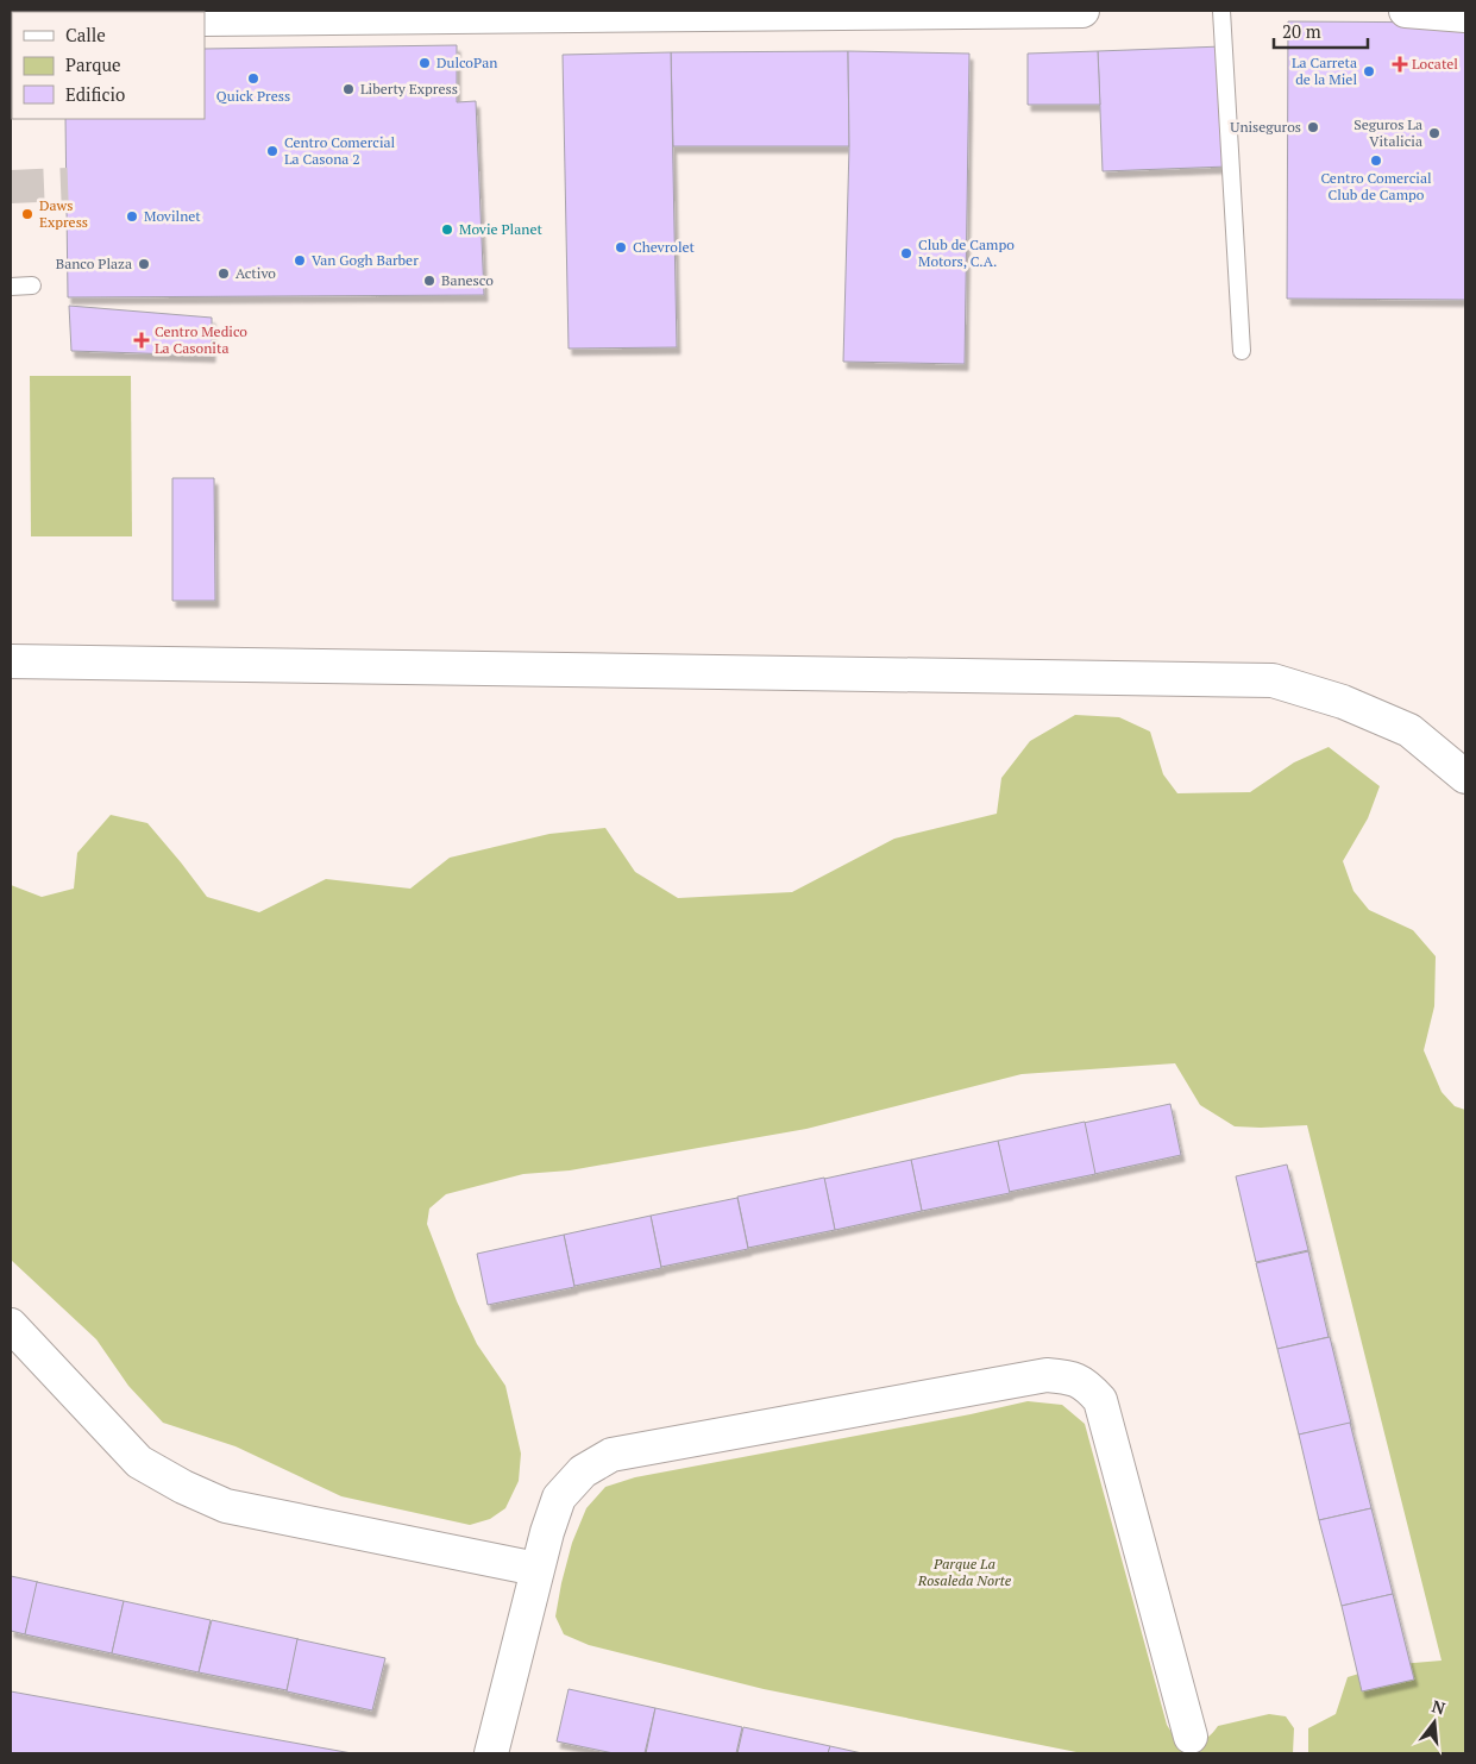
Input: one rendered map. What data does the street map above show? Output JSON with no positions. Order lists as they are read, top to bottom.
{
  "parks": ["Parque La Rosaleda Norte"],
  "places": {
    "other": [
      "DulcoPan",
      "La Carreta de la Miel",
      "Quick Press",
      "Liberty Express",
      "Uniseguros",
      "Seguros La Vitalicia",
      "Centro Comercial La Casona 2",
      "Centro Comercial Club de Campo",
      "Daws Express",
      "Movilnet",
      "Movie Planet",
      "Chevrolet",
      "Club de Campo Motors, C.A.",
      "Van Gogh Barber",
      "Banco Plaza",
      "Activo",
      "Banesco"
    ],
    "health": ["Locatel", "Centro Medico La Casonita"]
  },
  "legend": ["Calle", "Parque", "Edificio"],
  "scale_bar": "20 m",
  "north": "top"
}
